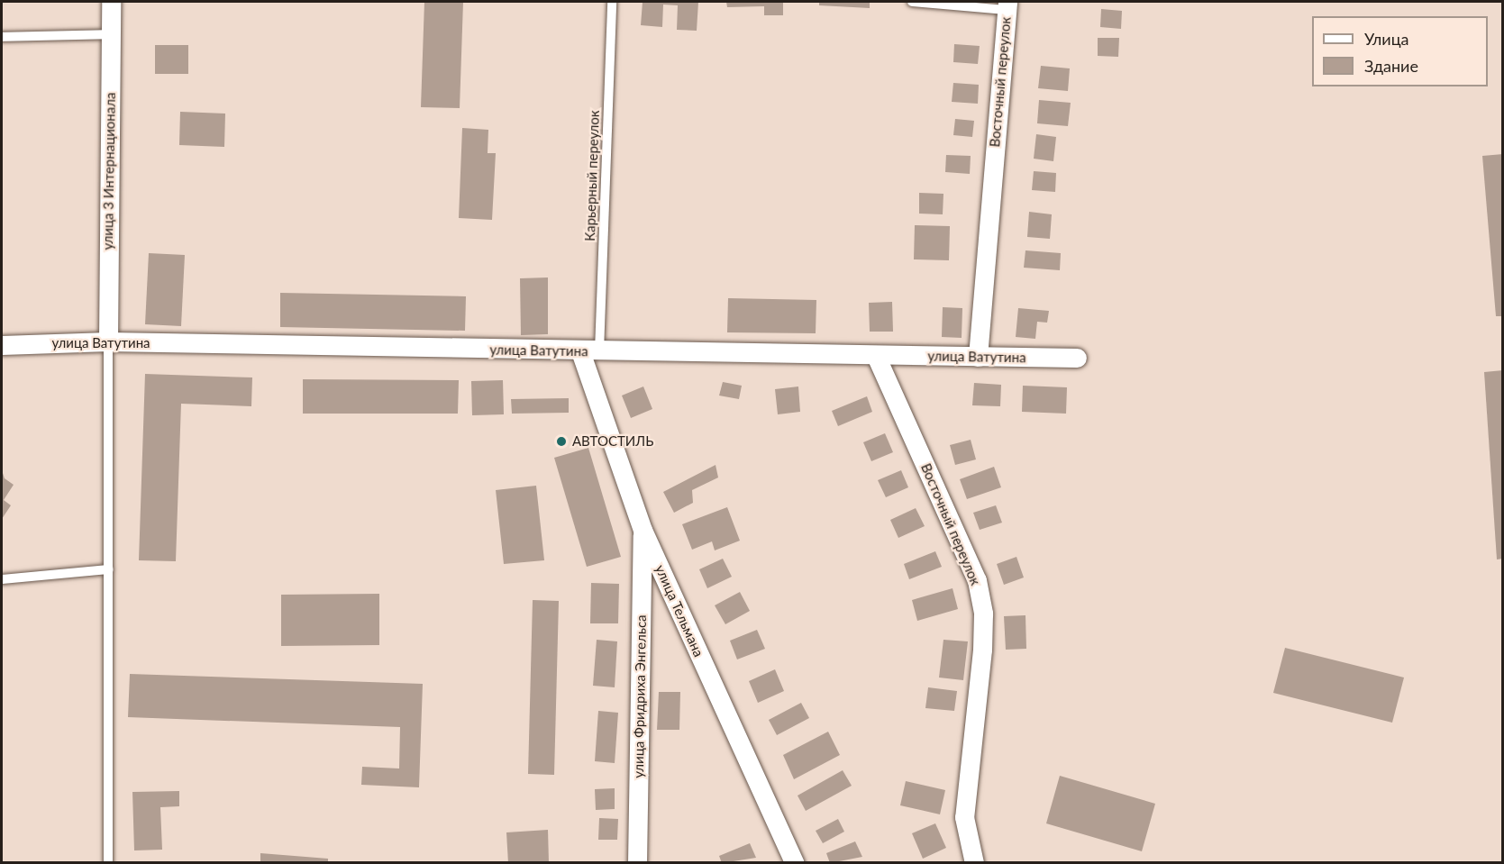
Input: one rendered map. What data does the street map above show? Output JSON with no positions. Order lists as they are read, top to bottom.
{
  "streets": {
    "street": [
      "Восточный переулок",
      "улица 3 Интернационала",
      "улица Ватутина",
      "улица Тельмана",
      "улица Фридриха Энгельса"
    ],
    "lane": ["Карьерный переулок"]
  },
  "crossings": [
    ["Восточный переулок", "улица Ватутина"],
    ["улица 3 Интернационала", "улица Ватутина"],
    ["Карьерный переулок", "улица Ватутина"],
    ["Карьерный переулок", "улица Тельмана"],
    ["улица Ватутина", "улица Тельмана"],
    ["улица Тельмана", "улица Фридриха Энгельса"]
  ],
  "places": ["АВТОСТИЛЬ"],
  "legend": ["Улица", "Здание"]
}
